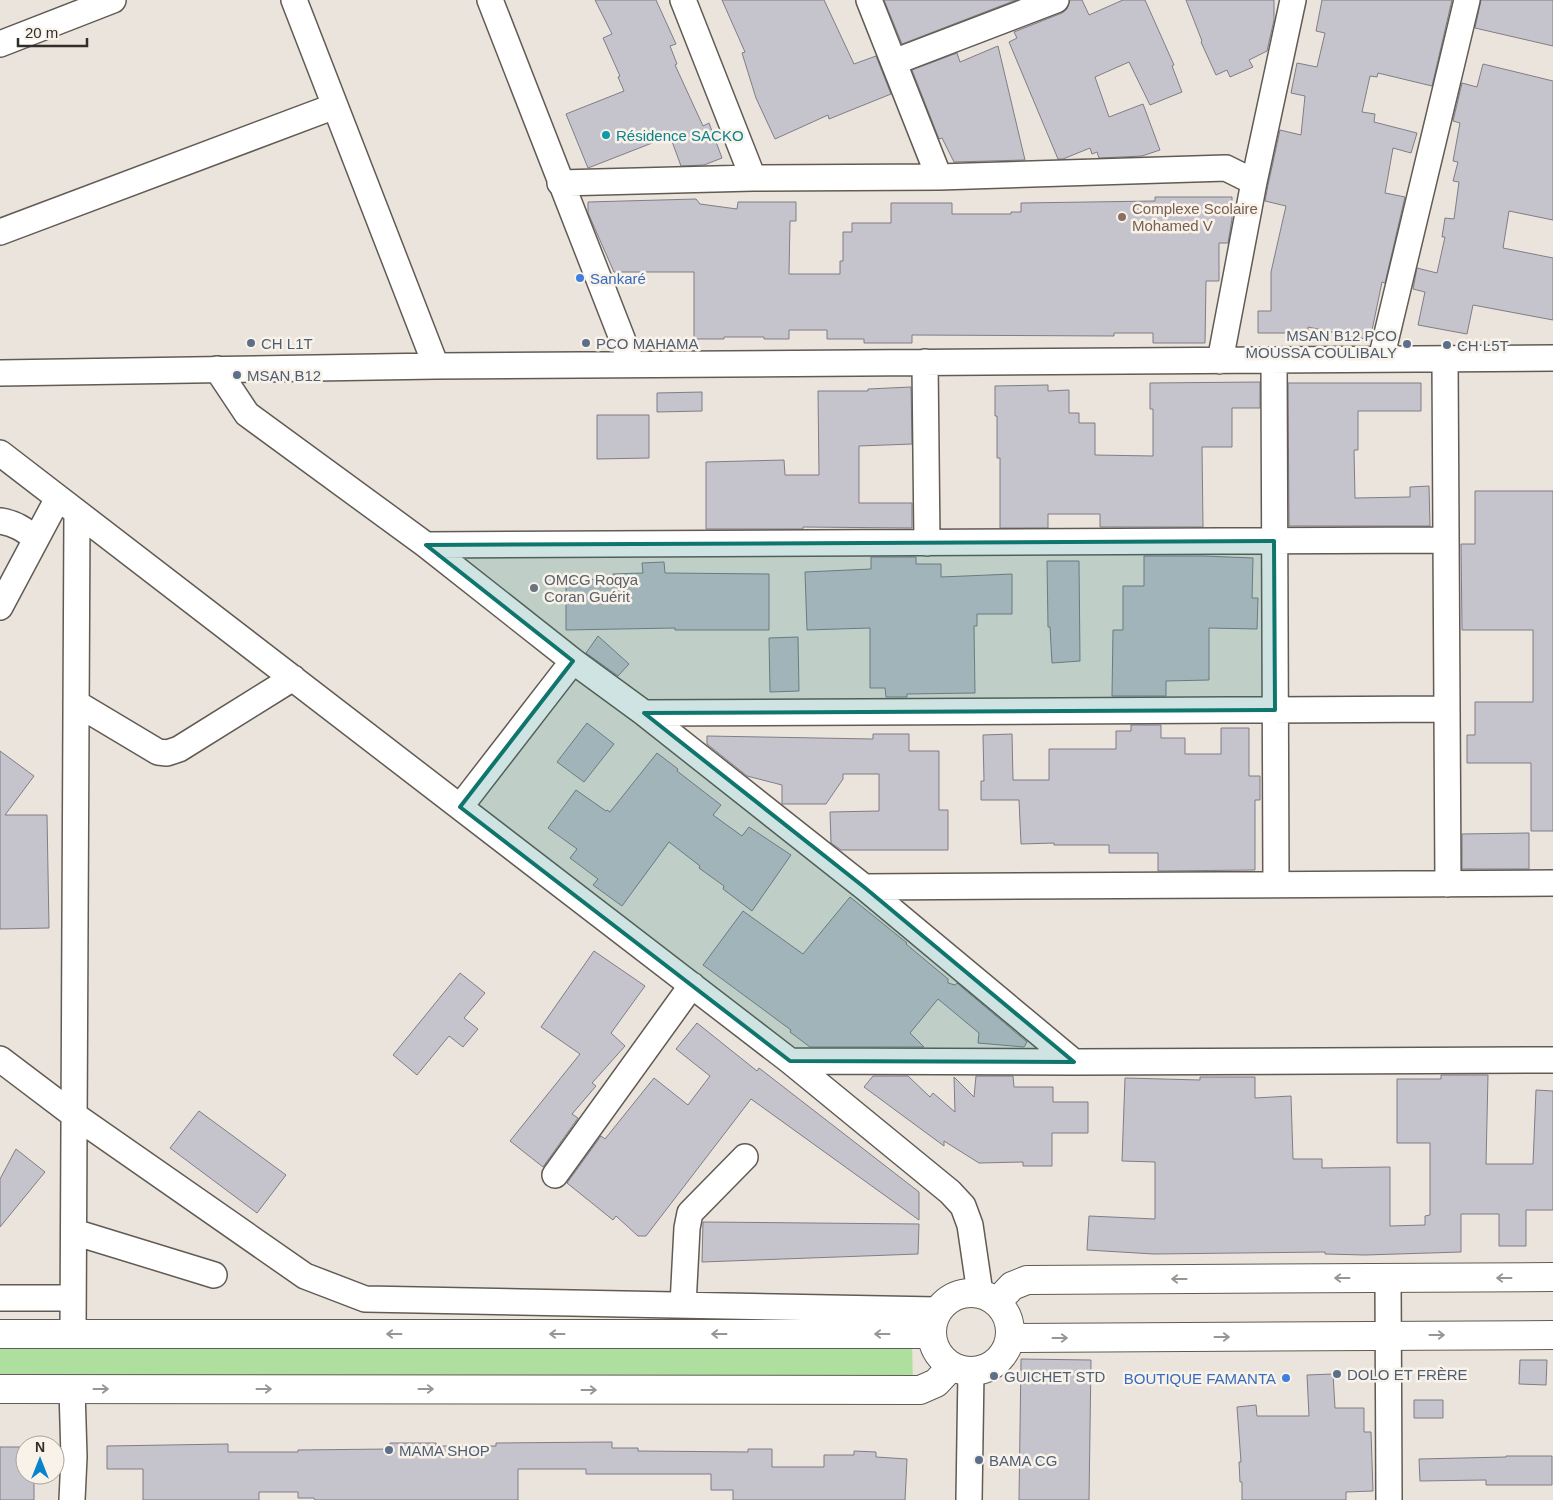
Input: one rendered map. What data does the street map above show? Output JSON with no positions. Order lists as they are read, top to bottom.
{
  "places": [
    "Résidence SACKO",
    "Complexe Scolaire Mohamed V",
    "Sankaré",
    "CH L1T",
    "PCO MAHAMA",
    "MSAN B12 PCO MOUSSA COULIBALY",
    "CH L5T",
    "MSAN B12",
    "OMCG Roqya Coran Guérit",
    "DOLO ET FRÈRE",
    "GUICHET STD",
    "BOUTIQUE FAMANTA",
    "MAMA SHOP",
    "BAMA CG"
  ],
  "scale_bar": "20 m",
  "north": "top"
}
